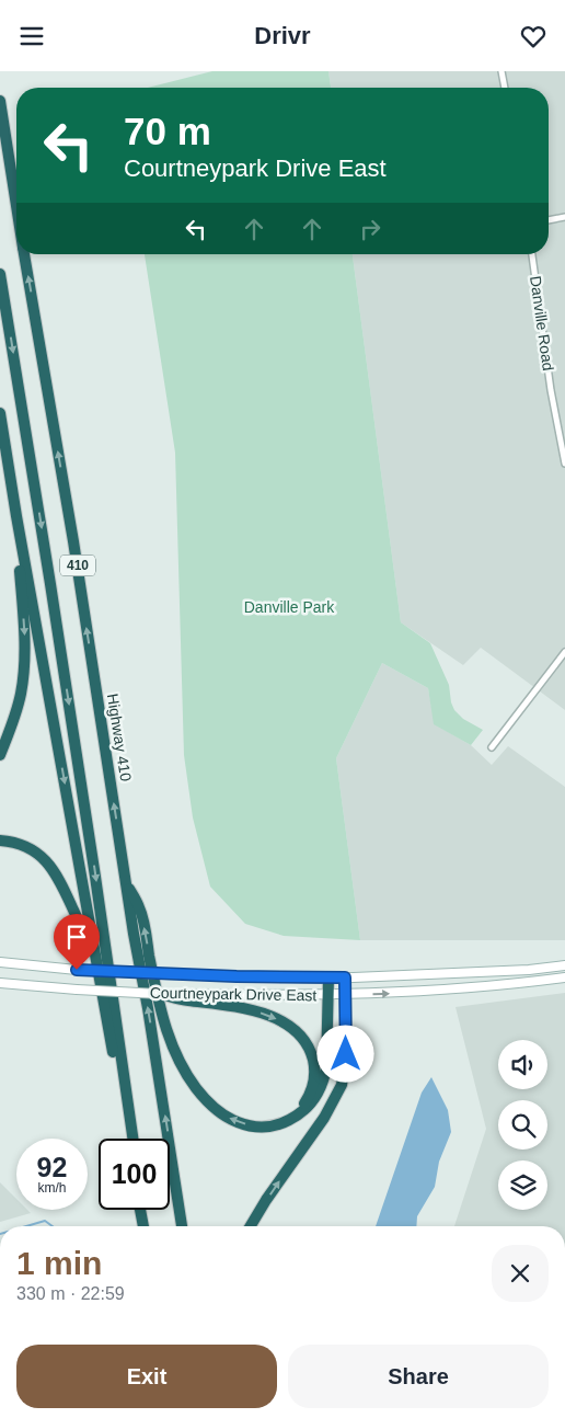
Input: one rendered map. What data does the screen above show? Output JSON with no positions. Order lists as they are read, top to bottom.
{
  "streets": {
    "highway": ["410", "Highway 410"],
    "main road": ["Courtneypark Drive East"],
    "street": ["Danville Road"]
  },
  "parks": ["Danville Park"],
  "page": {
    "header": "Drivr",
    "turn": ["70 m", "Courtneypark Drive East"],
    "speed": "92 km/h",
    "limit": "100",
    "heading": ["1 min", "330 m · 22:59"],
    "buttons": ["Exit", "Share"]
  }
}
